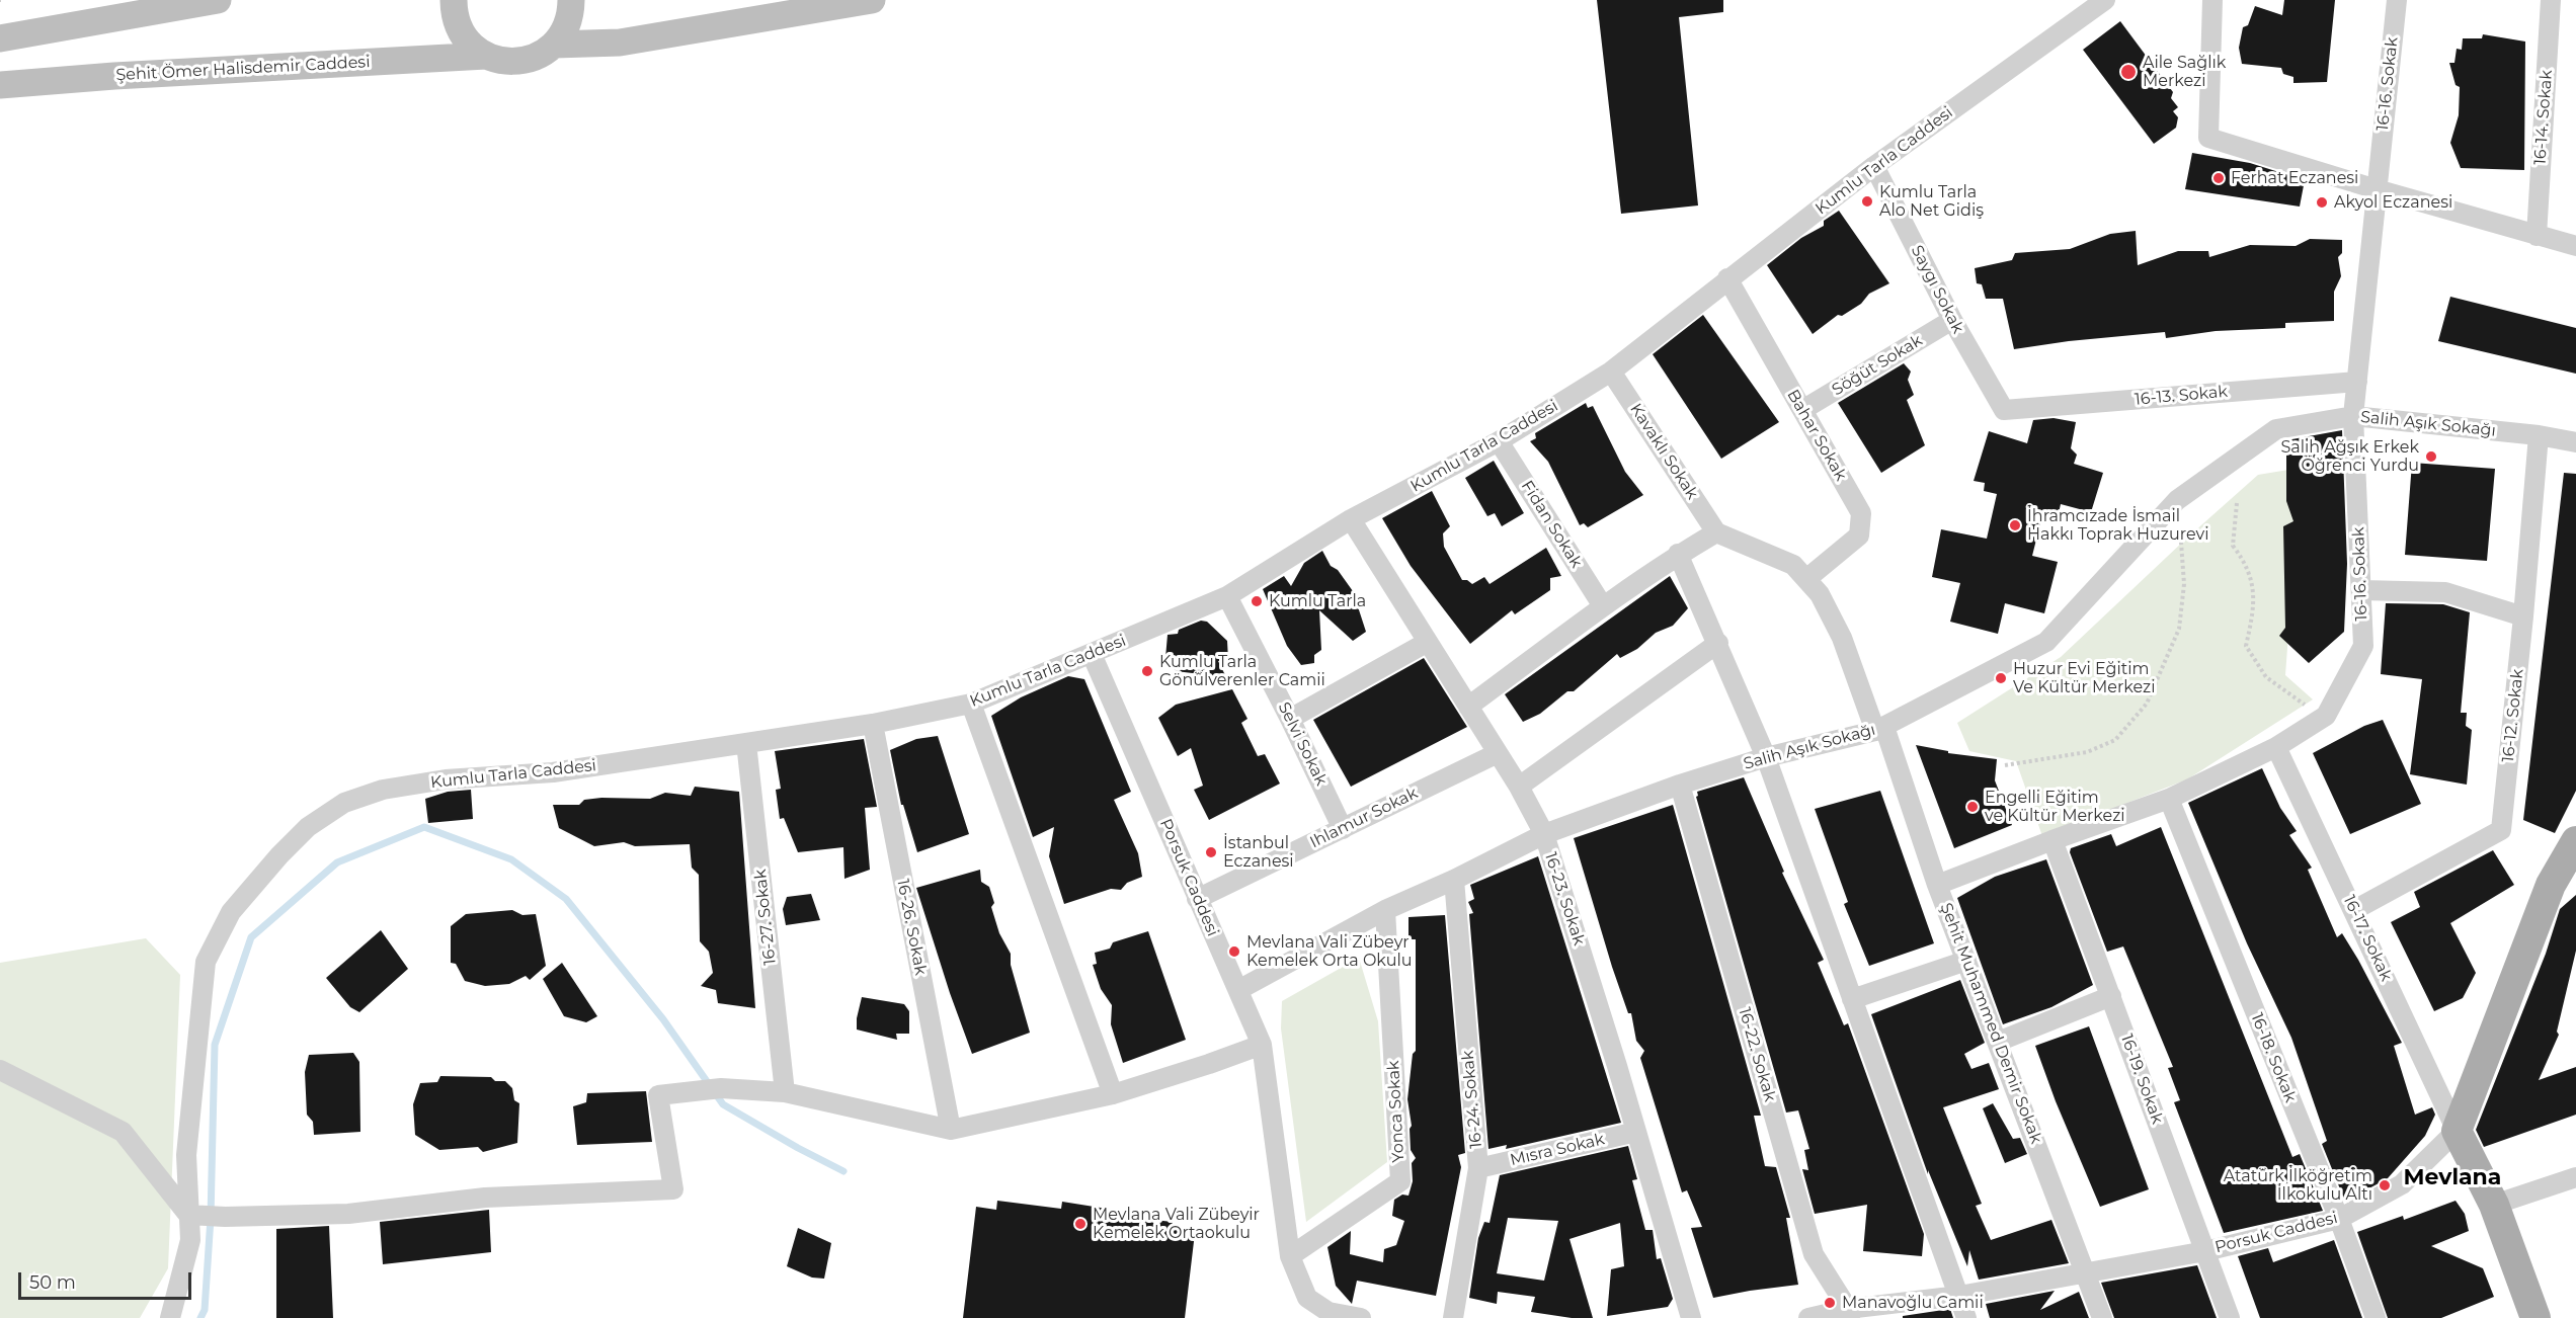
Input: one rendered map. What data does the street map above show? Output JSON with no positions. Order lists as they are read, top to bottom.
{
  "streets": {
    "main road": ["Şehit Ömer Halisdemir Caddesi", "Porsuk Caddesi"],
    "street": [
      "16-16. Sokak",
      "16-14. Sokak",
      "Kumlu Tarla Caddesi",
      "Saygı Sokak",
      "Söğüt Sokak",
      "16-13. Sokak",
      "Salih Aşık Sokağı",
      "Bahar Sokak",
      "Kavaklı Sokak",
      "Fidan Sokak",
      "16-12. Sokak",
      "Selvi Sokak",
      "Ihlamur Sokak",
      "16-23. Sokak",
      "16-27. Sokak",
      "16-26. Sokak",
      "16-17. Sokak",
      "Şehit Muhammed Demir Sokak",
      "16-22. Sokak",
      "16-18. Sokak",
      "16-19. Sokak",
      "16-24. Sokak",
      "Yonca Sokak",
      "Mısra Sokak"
    ]
  },
  "crossings": [
    ["16-16. Sokak", "16-13. Sokak"],
    ["16-16. Sokak", "Salih Aşık Sokağı"],
    ["16-16. Sokak", "16-17. Sokak"],
    ["16-16. Sokak", "Şehit Muhammed Demir Sokak"],
    ["16-16. Sokak", "16-18. Sokak"],
    ["16-16. Sokak", "16-19. Sokak"],
    ["Kumlu Tarla Caddesi", "Saygı Sokak"],
    ["Kumlu Tarla Caddesi", "Bahar Sokak"],
    ["Kumlu Tarla Caddesi", "Kavaklı Sokak"],
    ["Kumlu Tarla Caddesi", "Fidan Sokak"],
    ["Kumlu Tarla Caddesi", "Selvi Sokak"],
    ["Kumlu Tarla Caddesi", "Porsuk Caddesi"],
    ["Kumlu Tarla Caddesi", "16-23. Sokak"],
    ["Kumlu Tarla Caddesi", "16-27. Sokak"],
    ["Kumlu Tarla Caddesi", "16-26. Sokak"],
    ["Saygı Sokak", "Söğüt Sokak"],
    ["Saygı Sokak", "16-13. Sokak"],
    ["Söğüt Sokak", "Bahar Sokak"],
    ["Salih Aşık Sokağı", "16-12. Sokak"],
    ["Salih Aşık Sokağı", "Porsuk Caddesi"],
    ["Salih Aşık Sokağı", "16-23. Sokak"],
    ["Salih Aşık Sokağı", "Şehit Muhammed Demir Sokak"],
    ["Salih Aşık Sokağı", "16-22. Sokak"],
    ["Salih Aşık Sokağı", "16-24. Sokak"],
    ["Salih Aşık Sokağı", "Yonca Sokak"],
    ["Bahar Sokak", "Şehit Muhammed Demir Sokak"],
    ["Kavaklı Sokak", "Şehit Muhammed Demir Sokak"],
    ["16-12. Sokak", "16-17. Sokak"],
    ["Selvi Sokak", "Ihlamur Sokak"],
    ["Ihlamur Sokak", "Porsuk Caddesi"],
    ["Ihlamur Sokak", "16-23. Sokak"],
    ["Porsuk Caddesi", "16-17. Sokak"],
    ["Porsuk Caddesi", "Şehit Muhammed Demir Sokak"],
    ["Porsuk Caddesi", "16-22. Sokak"],
    ["Porsuk Caddesi", "16-18. Sokak"],
    ["Porsuk Caddesi", "16-19. Sokak"],
    ["Porsuk Caddesi", "Yonca Sokak"],
    ["16-23. Sokak", "Mısra Sokak"],
    ["16-24. Sokak", "Mısra Sokak"]
  ],
  "districts": ["Mevlana"],
  "places": [
    "Aile Sağlık Merkezi",
    "Ferhat Eczanesi",
    "Kumlu Tarla Alo Net Gidiş",
    "Akyol Eczanesi",
    "Salih Ağşık Erkek Öğrenci Yurdu",
    "İhramcızade İsmail Hakkı Toprak Huzurevi",
    "Kumlu Tarla",
    "Kumlu Tarla Gönülverenler Camii",
    "Huzur Evi Eğitim Ve Kültür Merkezi",
    "Engelli Eğitim ve Kültür Merkezi",
    "İstanbul Eczanesi",
    "Mevlana Vali Zübeyr Kemelek Orta Okulu",
    "Atatürk İlköğretim İlkokulu Altı",
    "Mevlana Vali Zübeyir Kemelek Ortaokulu",
    "Manavoğlu Camii"
  ],
  "scale_bar": "50 m"
}
